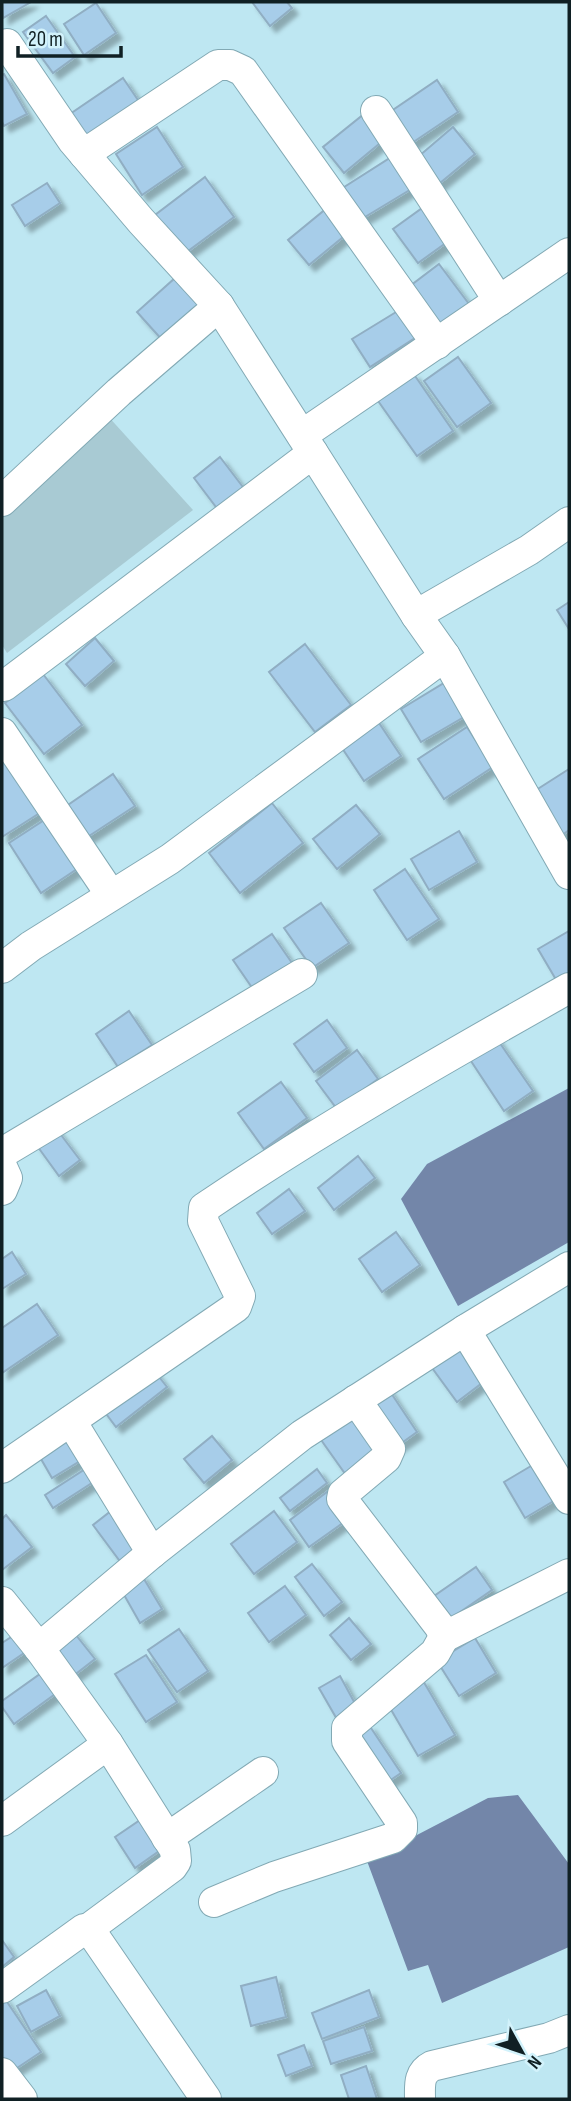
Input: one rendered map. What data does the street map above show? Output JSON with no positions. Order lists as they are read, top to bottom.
{
  "scale_bar": "20 m",
  "north": "bottom right"
}
